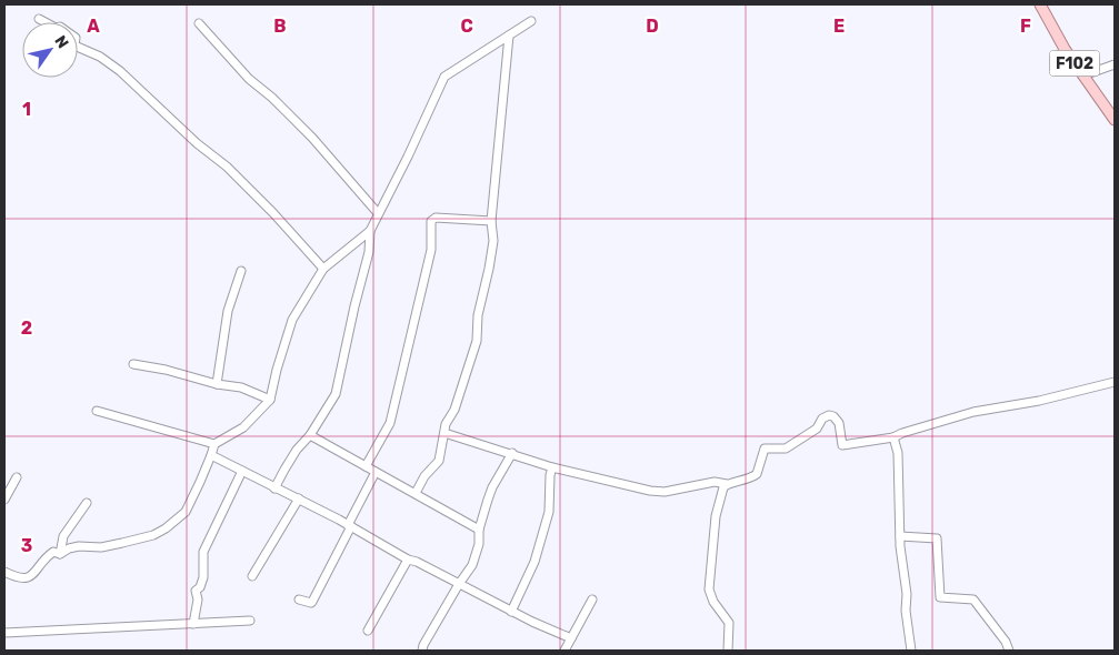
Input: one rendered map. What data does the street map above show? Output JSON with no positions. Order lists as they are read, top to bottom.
{
  "streets": {
    "main road": ["F102"]
  },
  "north": "top right",
  "grid": {
    "columns": [
      "A",
      "B",
      "C",
      "D",
      "E",
      "F"
    ],
    "rows": ["1", "2", "3"]
  }
}
